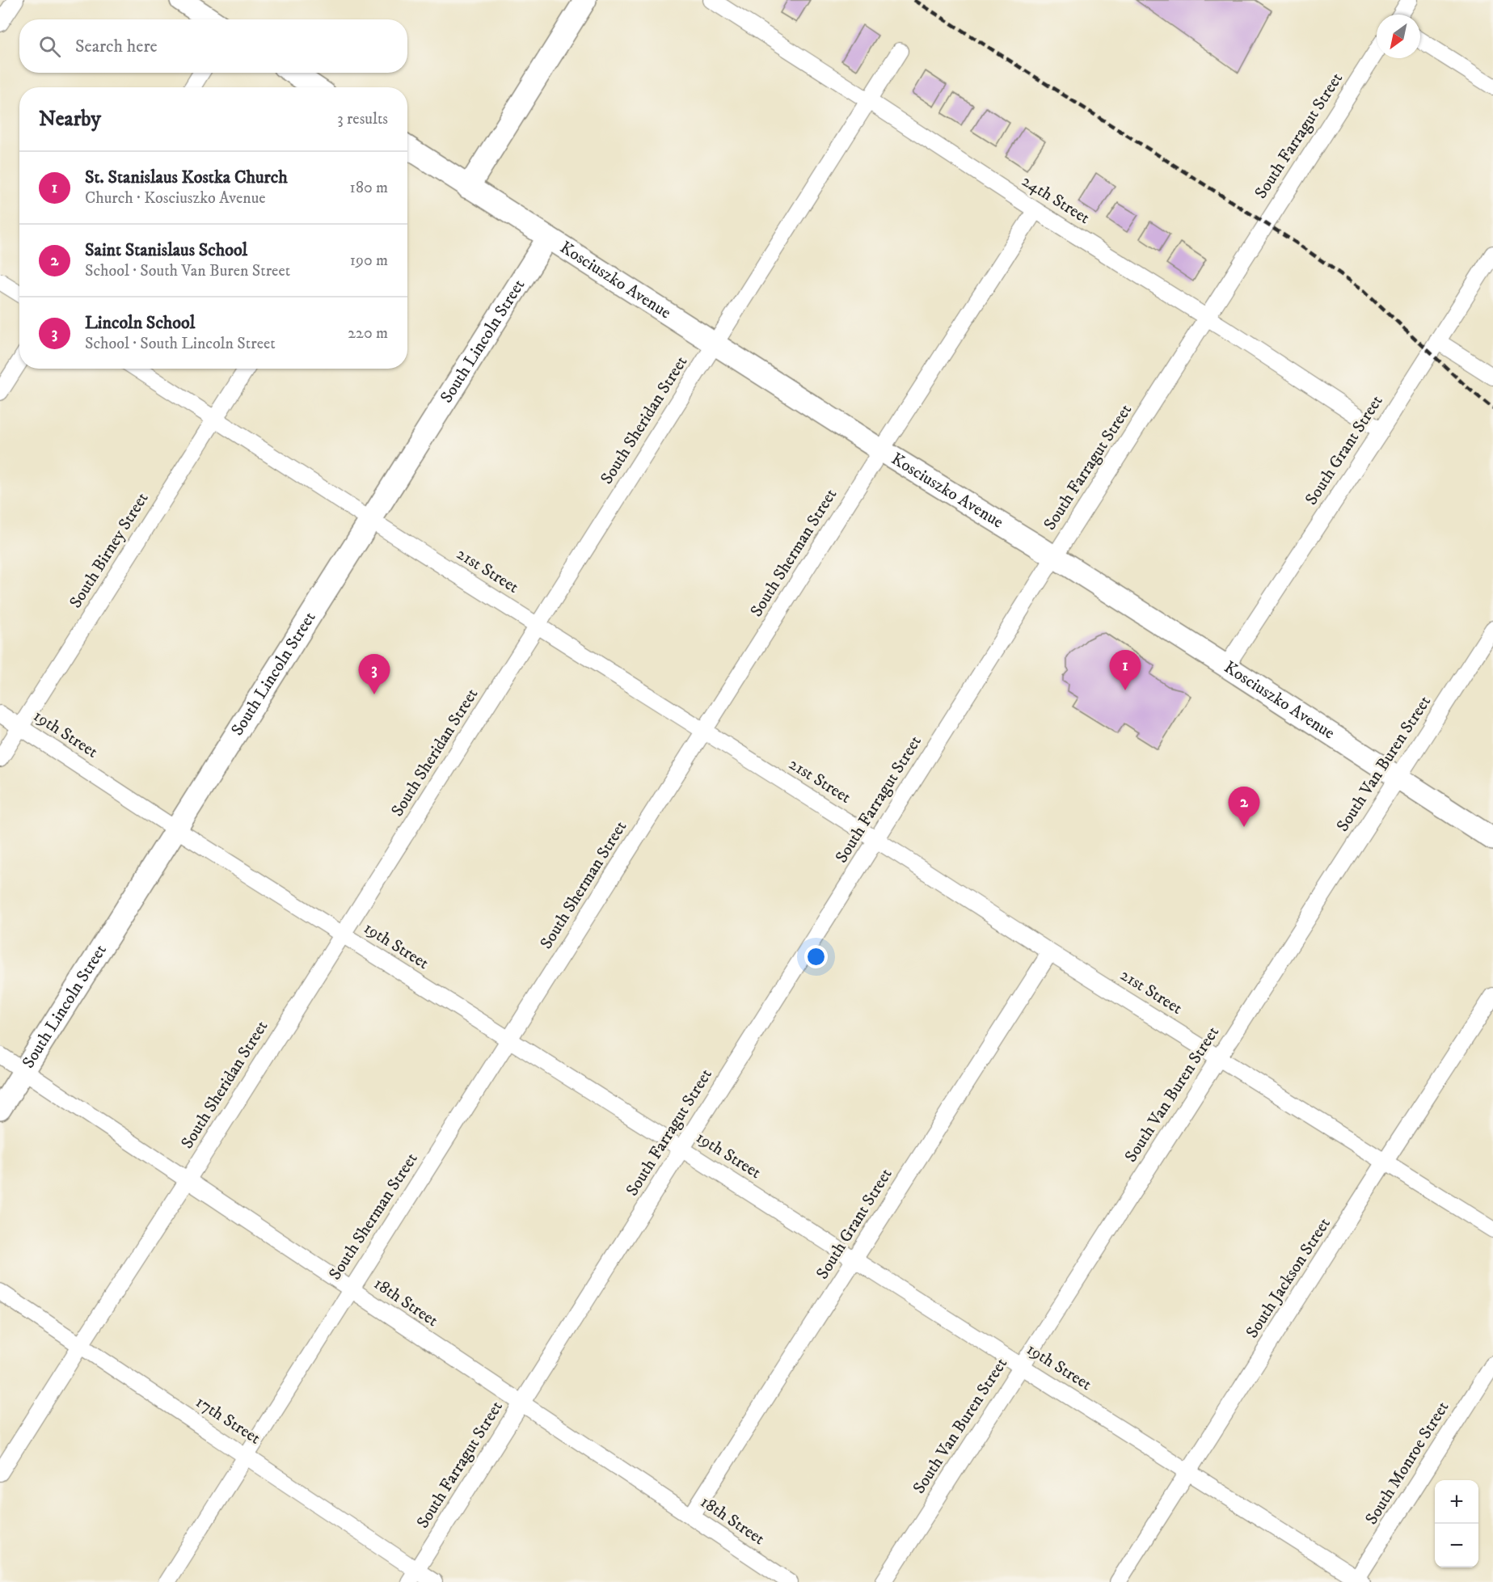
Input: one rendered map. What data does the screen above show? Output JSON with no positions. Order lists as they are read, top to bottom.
{
  "streets": {
    "main road": ["Kosciuszko Avenue", "South Lincoln Street"],
    "street": [
      "South Farragut Street",
      "24th Street",
      "South Sheridan Street",
      "South Grant Street",
      "South Birney Street",
      "South Sherman Street",
      "21st Street",
      "19th Street",
      "South Van Buren Street",
      "South Jackson Street",
      "18th Street",
      "17th Street",
      "South Monroe Street"
    ]
  },
  "crossings": [
    ["South Farragut Street", "24th Street"],
    ["South Farragut Street", "Kosciuszko Avenue"],
    ["South Farragut Street", "21st Street"],
    ["South Farragut Street", "19th Street"],
    ["South Farragut Street", "18th Street"],
    ["South Farragut Street", "17th Street"],
    ["24th Street", "South Sheridan Street"],
    ["24th Street", "South Grant Street"],
    ["24th Street", "South Sherman Street"],
    ["Kosciuszko Avenue", "South Lincoln Street"],
    ["Kosciuszko Avenue", "South Sheridan Street"],
    ["Kosciuszko Avenue", "South Grant Street"],
    ["Kosciuszko Avenue", "South Sherman Street"],
    ["Kosciuszko Avenue", "South Van Buren Street"],
    ["South Lincoln Street", "21st Street"],
    ["South Lincoln Street", "19th Street"],
    ["South Lincoln Street", "18th Street"],
    ["South Sheridan Street", "21st Street"],
    ["South Sheridan Street", "19th Street"],
    ["South Sheridan Street", "18th Street"],
    ["South Sheridan Street", "17th Street"],
    ["South Grant Street", "21st Street"],
    ["South Grant Street", "19th Street"],
    ["South Grant Street", "18th Street"],
    ["South Birney Street", "21st Street"],
    ["South Birney Street", "19th Street"],
    ["South Sherman Street", "21st Street"],
    ["South Sherman Street", "19th Street"],
    ["South Sherman Street", "18th Street"],
    ["South Sherman Street", "17th Street"],
    ["21st Street", "South Van Buren Street"],
    ["21st Street", "South Jackson Street"],
    ["19th Street", "South Van Buren Street"],
    ["19th Street", "South Jackson Street"],
    ["19th Street", "South Monroe Street"]
  ],
  "north": "bottom left",
  "page": {
    "search": "Search here",
    "heading": ["Nearby", "3 results"],
    "list": [
      {
        "mark": "1",
        "name": "St. Stanislaus Kostka Church",
        "note": "Church · Kosciuszko Avenue",
        "value": "180 m"
      },
      {
        "mark": "2",
        "name": "Saint Stanislaus School",
        "note": "School · South Van Buren Street",
        "value": "190 m"
      },
      {
        "mark": "3",
        "name": "Lincoln School",
        "note": "School · South Lincoln Street",
        "value": "220 m"
      }
    ],
    "pins": ["1", "3", "2"],
    "map_buttons": ["+", "−"]
  }
}
